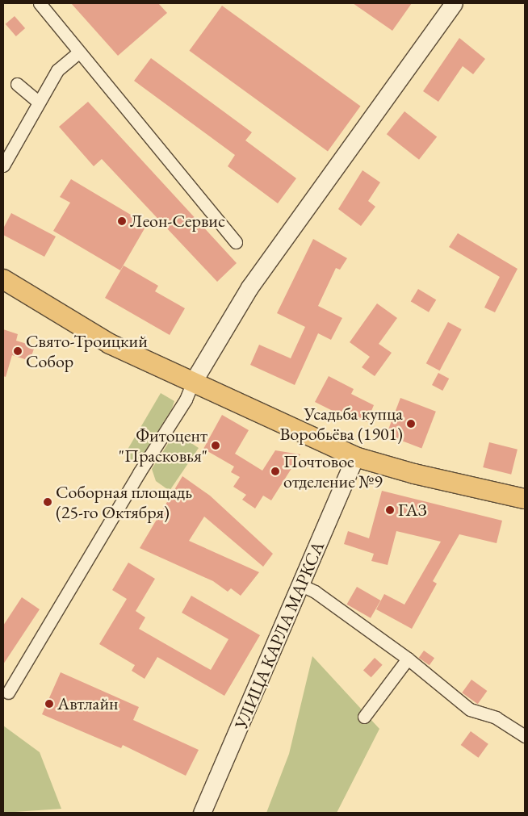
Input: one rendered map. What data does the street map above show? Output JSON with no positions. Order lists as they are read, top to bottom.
{
  "streets": {
    "street": ["УЛИЦА КАРЛА МАРКСА"]
  },
  "places": [
    "Леон-Сервис",
    "Свято-Троицкий Собор",
    "Усадьба купца Воробьёва (1901)",
    "Фитоцент \"Прасковья\"",
    "Почтовое отделение №9",
    "Соборная площадь (25-го Октября)",
    "ГАЗ",
    "Автлайн"
  ]
}
